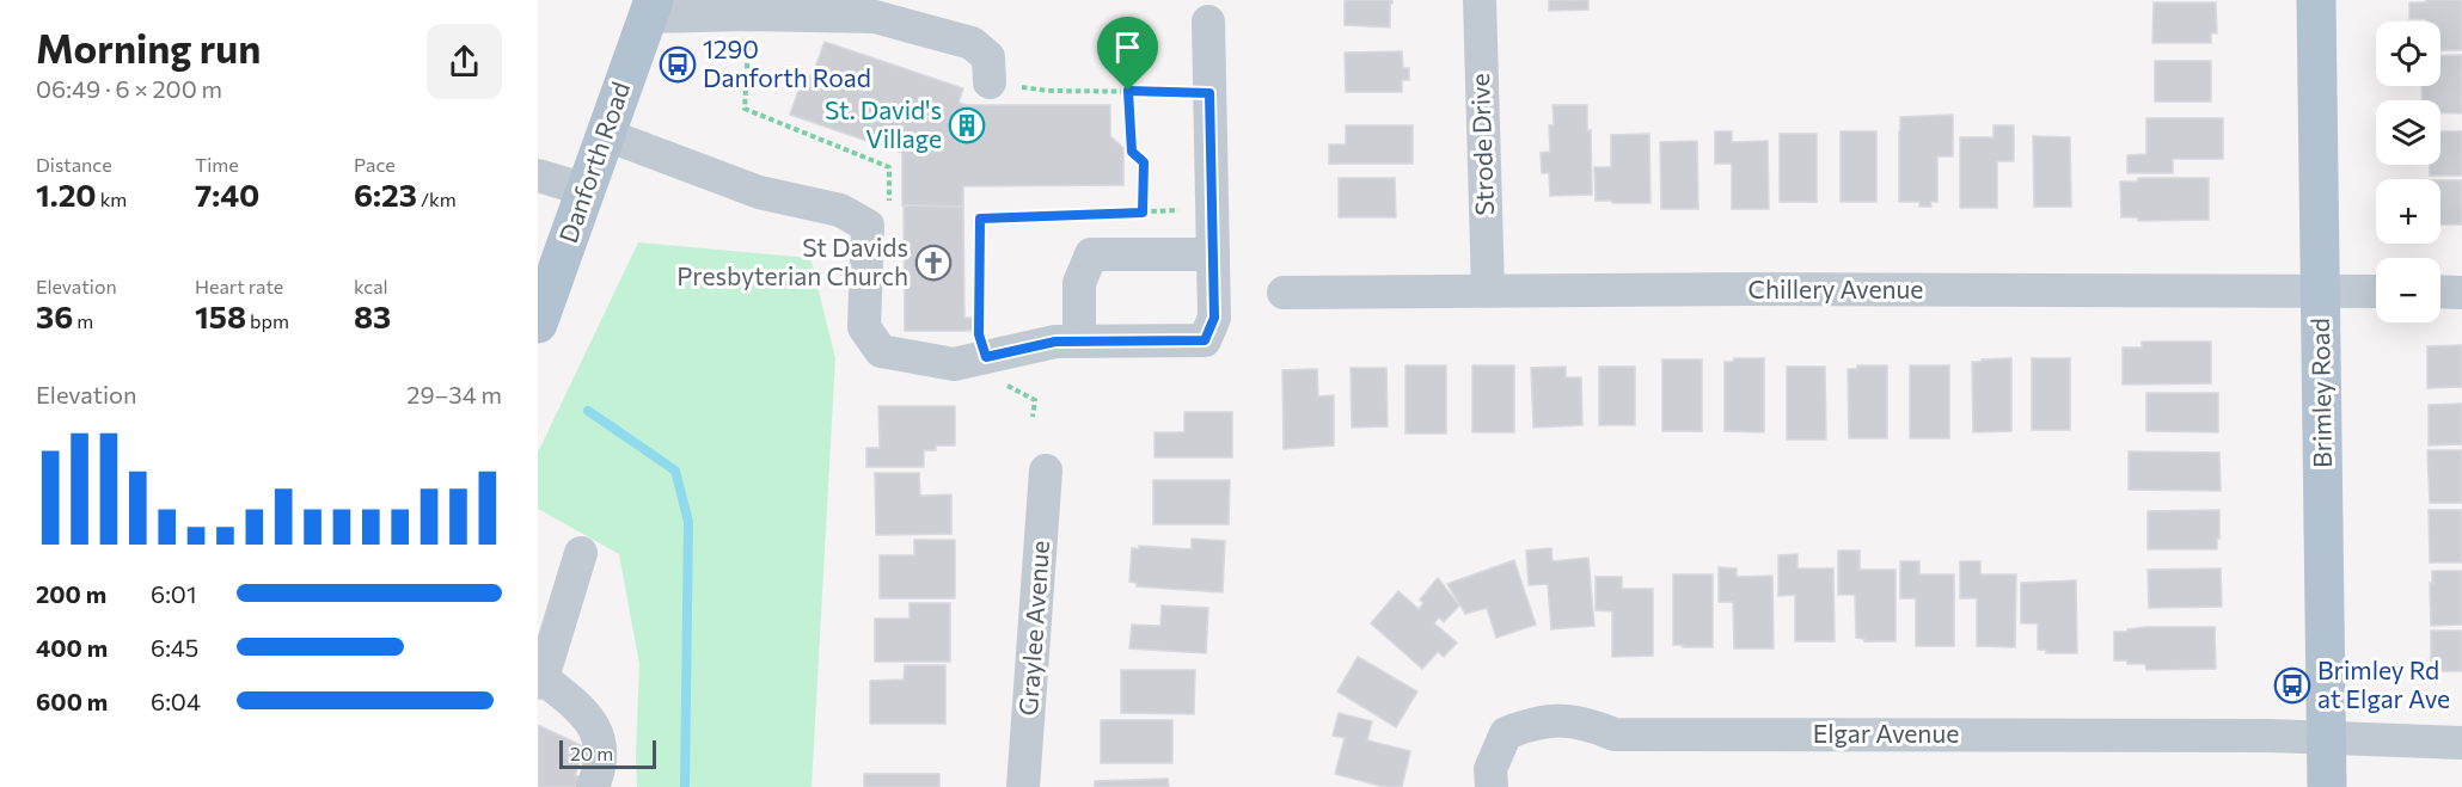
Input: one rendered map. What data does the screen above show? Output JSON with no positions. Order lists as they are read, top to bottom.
{
  "streets": {
    "main road": ["Danforth Road", "Brimley Road"],
    "street": [
      "Strode Drive",
      "Chillery Avenue",
      "Graylee Avenue",
      "Elgar Avenue"
    ]
  },
  "crossings": [
    ["Strode Drive", "Chillery Avenue"],
    ["Chillery Avenue", "Brimley Road"],
    ["Brimley Road", "Elgar Avenue"]
  ],
  "places": {
    "bus stop": ["1290 Danforth Road", "Brimley Rd at Elgar Ave"],
    "building": ["St. David's Village"],
    "church": ["St Davids Presbyterian Church"]
  },
  "scale_bar": "20 m",
  "page": {
    "heading": ["Morning run", "06:49 · 6 × 200 m"],
    "map_buttons": ["+", "−"],
    "stats": [
      ["Distance", "1.20 km"],
      ["Time", "7:40"],
      ["Pace", "6:23 /km"],
      ["Elevation", "36 m"],
      ["Heart rate", "158 bpm"],
      ["kcal", "83"]
    ],
    "chart": ["Elevation", "29–34 m"],
    "list": [
      {
        "name": "200 m",
        "note": "6:01"
      },
      {
        "name": "400 m",
        "note": "6:45"
      },
      {
        "name": "600 m",
        "note": "6:04"
      }
    ],
    "scale": "20 m"
  }
}
